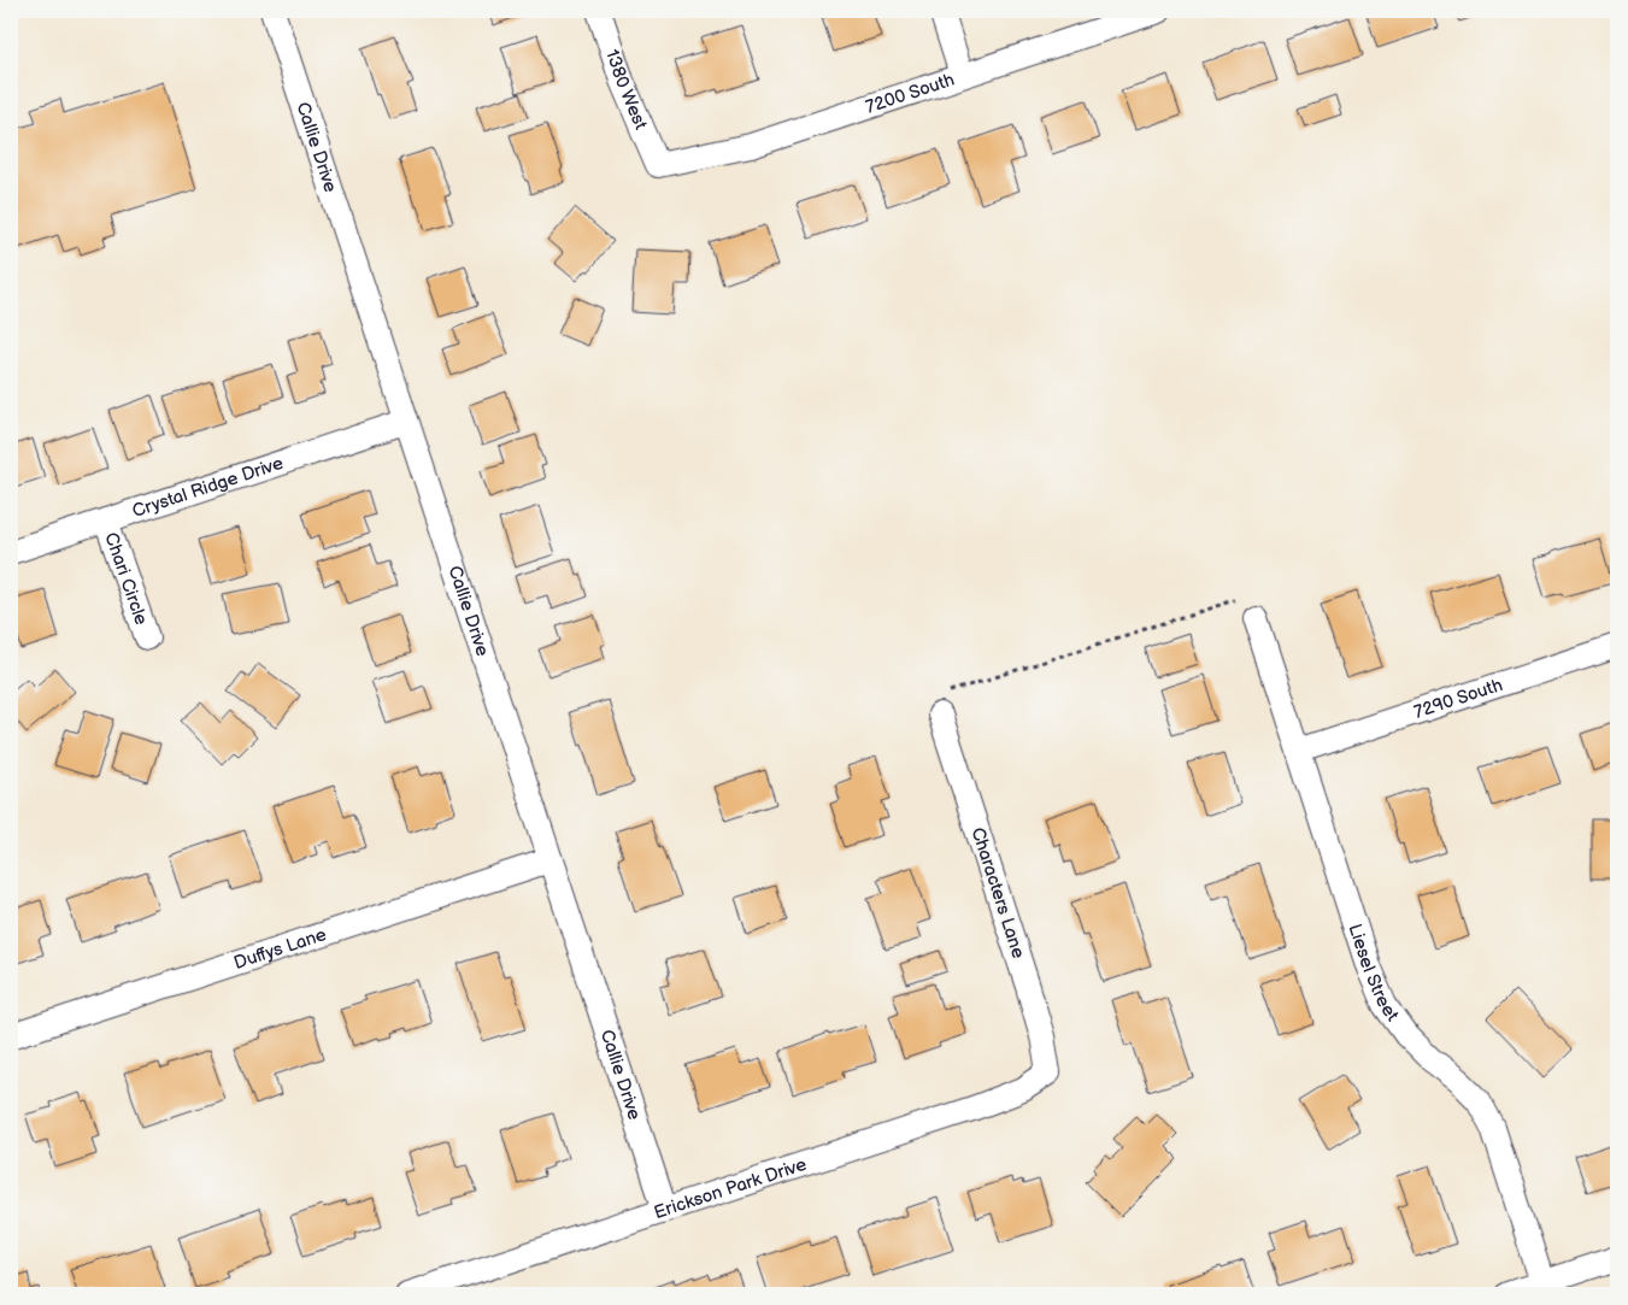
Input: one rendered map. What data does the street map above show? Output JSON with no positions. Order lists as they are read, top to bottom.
{
  "streets": {
    "street": [
      "1380 West",
      "7200 South",
      "Callie Drive",
      "Crystal Ridge Drive",
      "Chari Circle",
      "7290 South",
      "Characters Lane",
      "Duffys Lane",
      "Liesel Street",
      "Erickson Park Drive"
    ]
  },
  "crossings": [
    ["1380 West", "7200 South"],
    ["Callie Drive", "Crystal Ridge Drive"],
    ["Callie Drive", "Duffys Lane"],
    ["Callie Drive", "Erickson Park Drive"],
    ["Crystal Ridge Drive", "Chari Circle"],
    ["7290 South", "Liesel Street"],
    ["Characters Lane", "Erickson Park Drive"]
  ]
}
